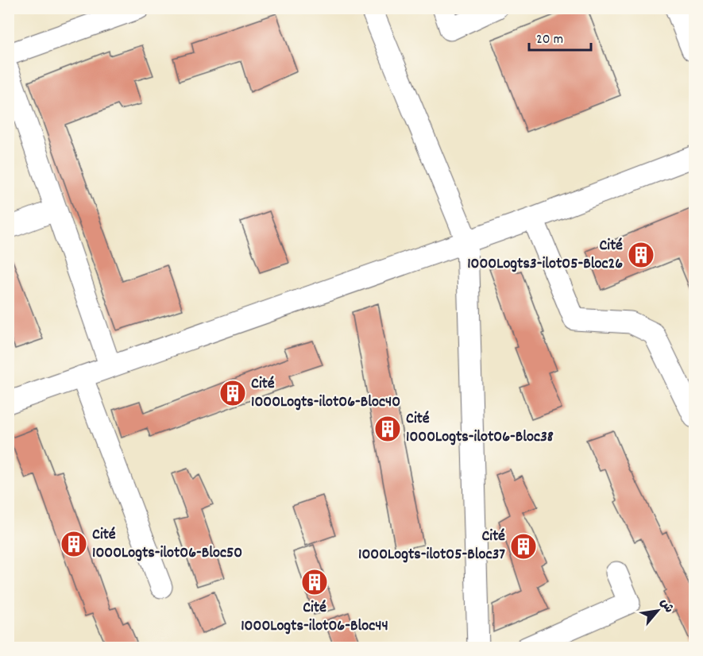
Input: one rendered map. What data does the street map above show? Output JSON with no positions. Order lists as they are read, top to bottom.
{
  "places": {
    "building": [
      "Cité 1000Logts3-ilot05-Bloc26",
      "Cité 1000Logts-ilot06-Bloc40",
      "Cité 1000Logts-ilot06-Bloc38",
      "Cité 1000Logts-ilot06-Bloc50",
      "Cité 1000Logts-ilot05-Bloc37",
      "Cité 1000Logts-ilot06-Bloc44"
    ]
  },
  "scale_bar": "20 m",
  "north": "top right"
}
